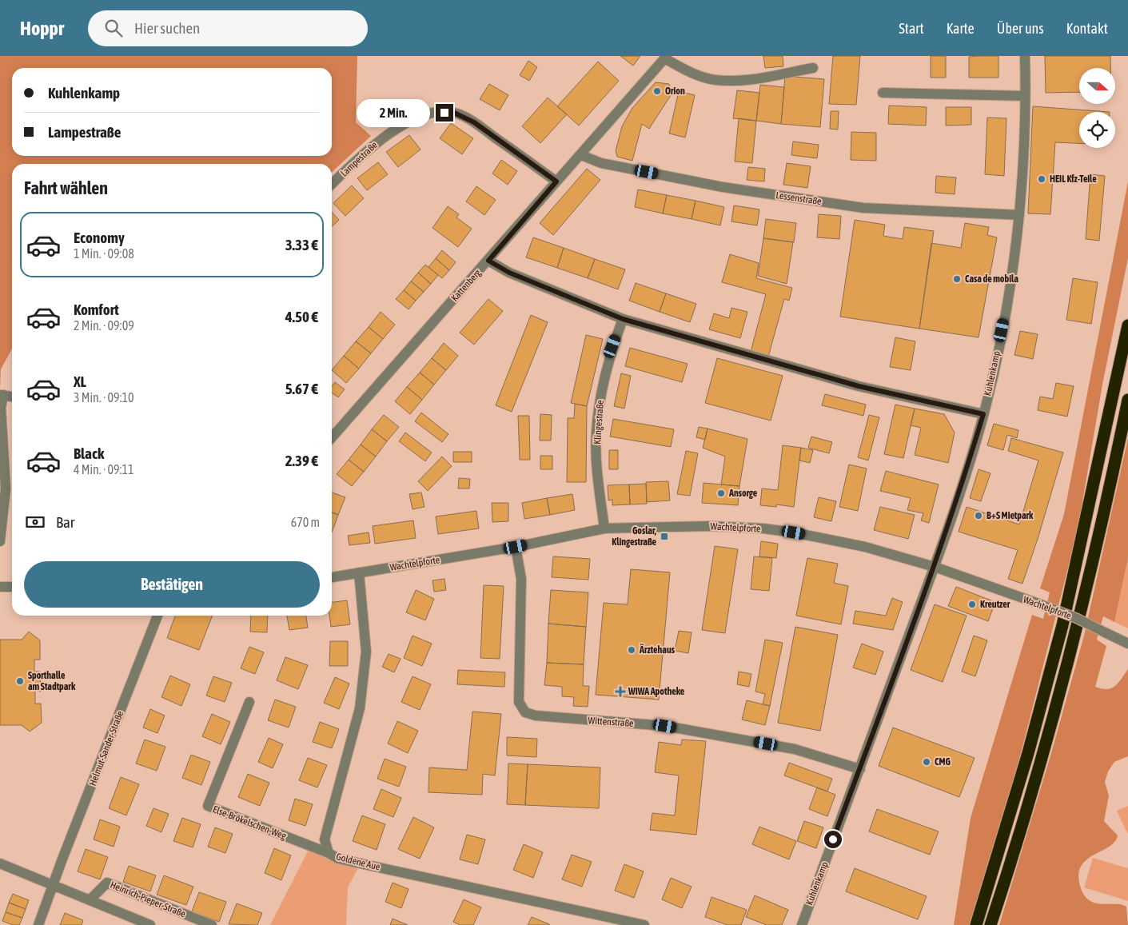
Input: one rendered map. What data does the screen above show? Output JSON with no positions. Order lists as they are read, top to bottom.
{
  "streets": {
    "street": [
      "Lampestraße",
      "Lessenstraße",
      "Kattenberg",
      "Kuhlenkamp",
      "Klingestraße",
      "Wachtelpforte",
      "Wittenstraße",
      "Helmut-Sander-Straße",
      "Else-Brökelschen-Weg",
      "Goldene Aue",
      "Heinrich-Pieper-Straße"
    ]
  },
  "crossings": [
    ["Lampestraße", "Kattenberg"],
    ["Lessenstraße", "Kattenberg"],
    ["Lessenstraße", "Kuhlenkamp"],
    ["Kuhlenkamp", "Wachtelpforte"],
    ["Kuhlenkamp", "Wittenstraße"],
    ["Klingestraße", "Wachtelpforte"],
    ["Wachtelpforte", "Wittenstraße"],
    ["Wachtelpforte", "Goldene Aue"],
    ["Else-Brökelschen-Weg", "Goldene Aue"]
  ],
  "places": {
    "other": [
      "Orion",
      "HEIL Kfz-Teile",
      "Casa de mobila",
      "Ansorge",
      "B+S Mietpark",
      "Kreutzer",
      "Ärztehaus",
      "Sporthalle am Stadtpark",
      "CMG"
    ],
    "transit": ["Goslar, Klingestraße"],
    "health": ["WIWA Apotheke"]
  },
  "north": "right",
  "page": {
    "header": "Hoppr",
    "search": "Hier suchen",
    "nav": [
      "Start",
      "Karte",
      "Über uns",
      "Kontakt"
    ],
    "banner": ["Kuhlenkamp", "Lampestraße"],
    "bubble": "2 Min.",
    "heading": "Fahrt wählen",
    "list": [
      {
        "name": "Economy",
        "note": "1 Min. · 09:08",
        "value": "3.33 €"
      },
      {
        "name": "Komfort",
        "note": "2 Min. · 09:09",
        "value": "4.50 €"
      },
      {
        "name": "XL",
        "note": "3 Min. · 09:10",
        "value": "5.67 €"
      },
      {
        "name": "Black",
        "note": "4 Min. · 09:11",
        "value": "2.39 €"
      }
    ],
    "pay": ["Bar", "670 m"],
    "buttons": "Bestätigen"
  }
}
